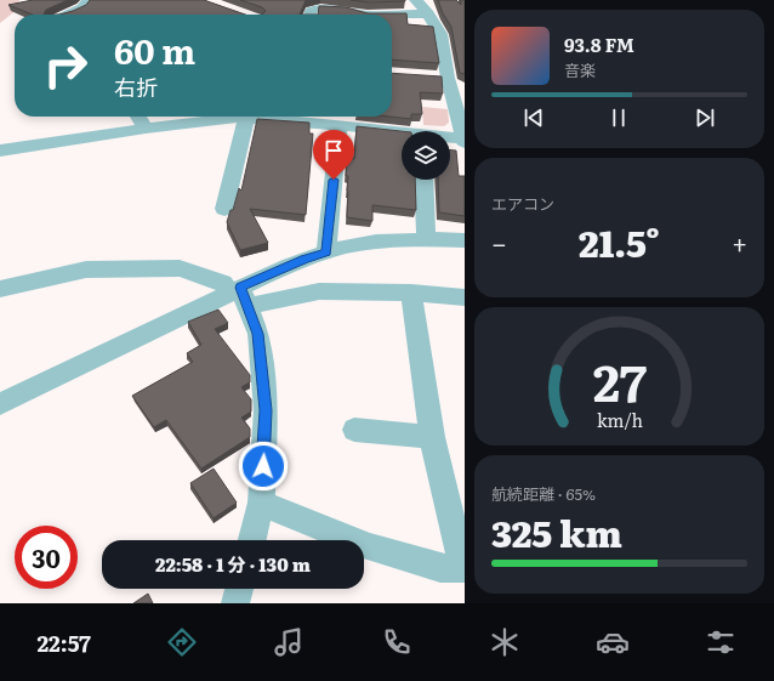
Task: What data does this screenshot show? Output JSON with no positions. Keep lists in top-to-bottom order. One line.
{"page":{"turn":["60 m","右折"],"song":["93.8 FM","音楽"],"tile":["エアコン",["航続距離 · 65%","325 km"]],"heat":["−","21.5°","+"],"limit":"30","trip":"22:58 · 1 分 · 130 m","tabs":"22:57","gauge":["27","km/h"]}}
